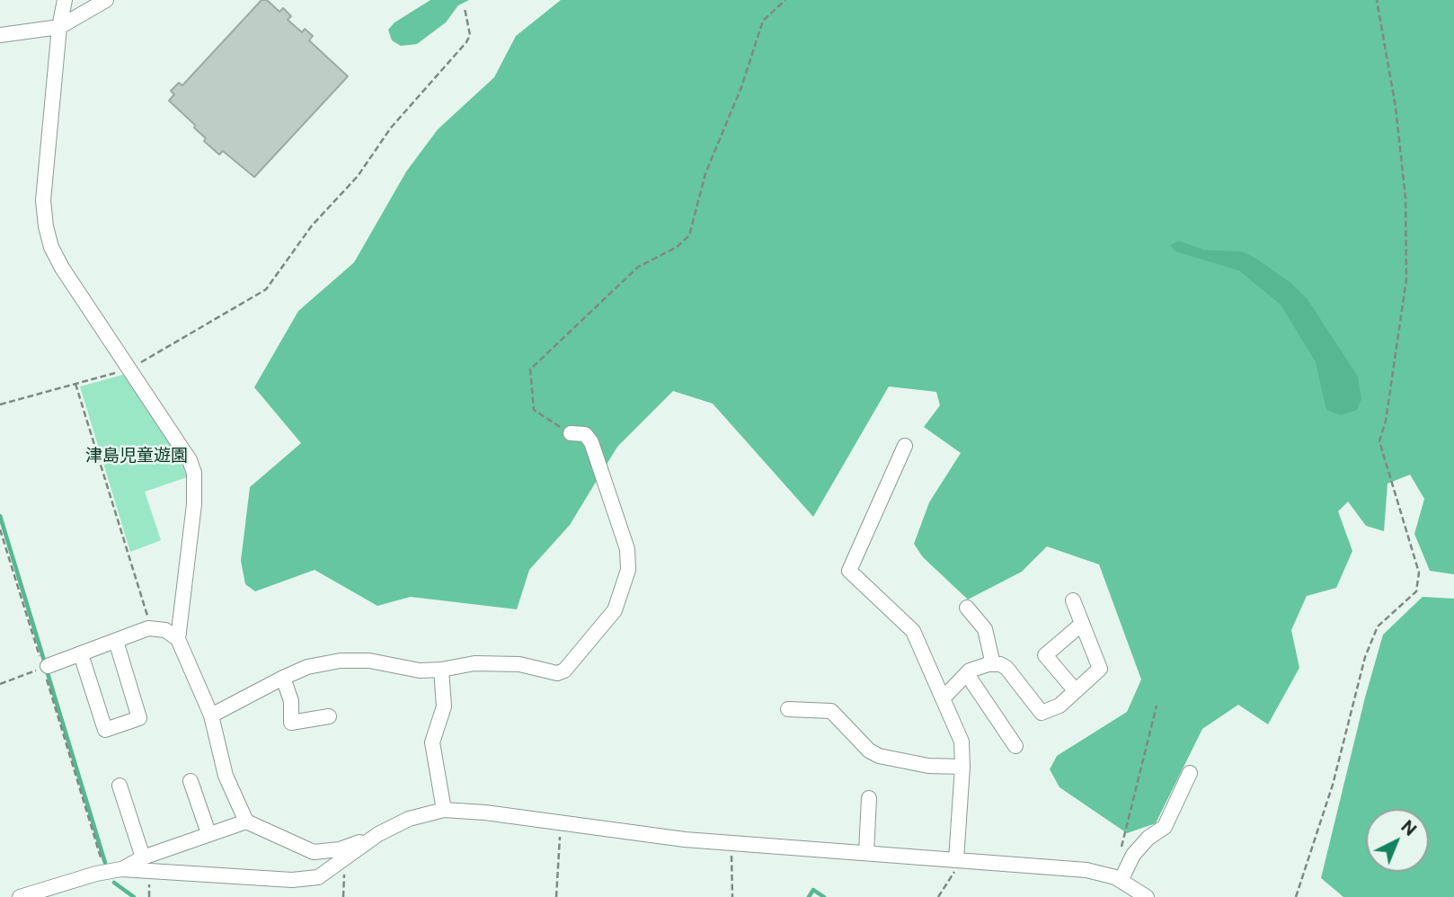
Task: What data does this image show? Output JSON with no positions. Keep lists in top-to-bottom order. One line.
{"parks":["津島児童遊園"],"north":"top right"}
